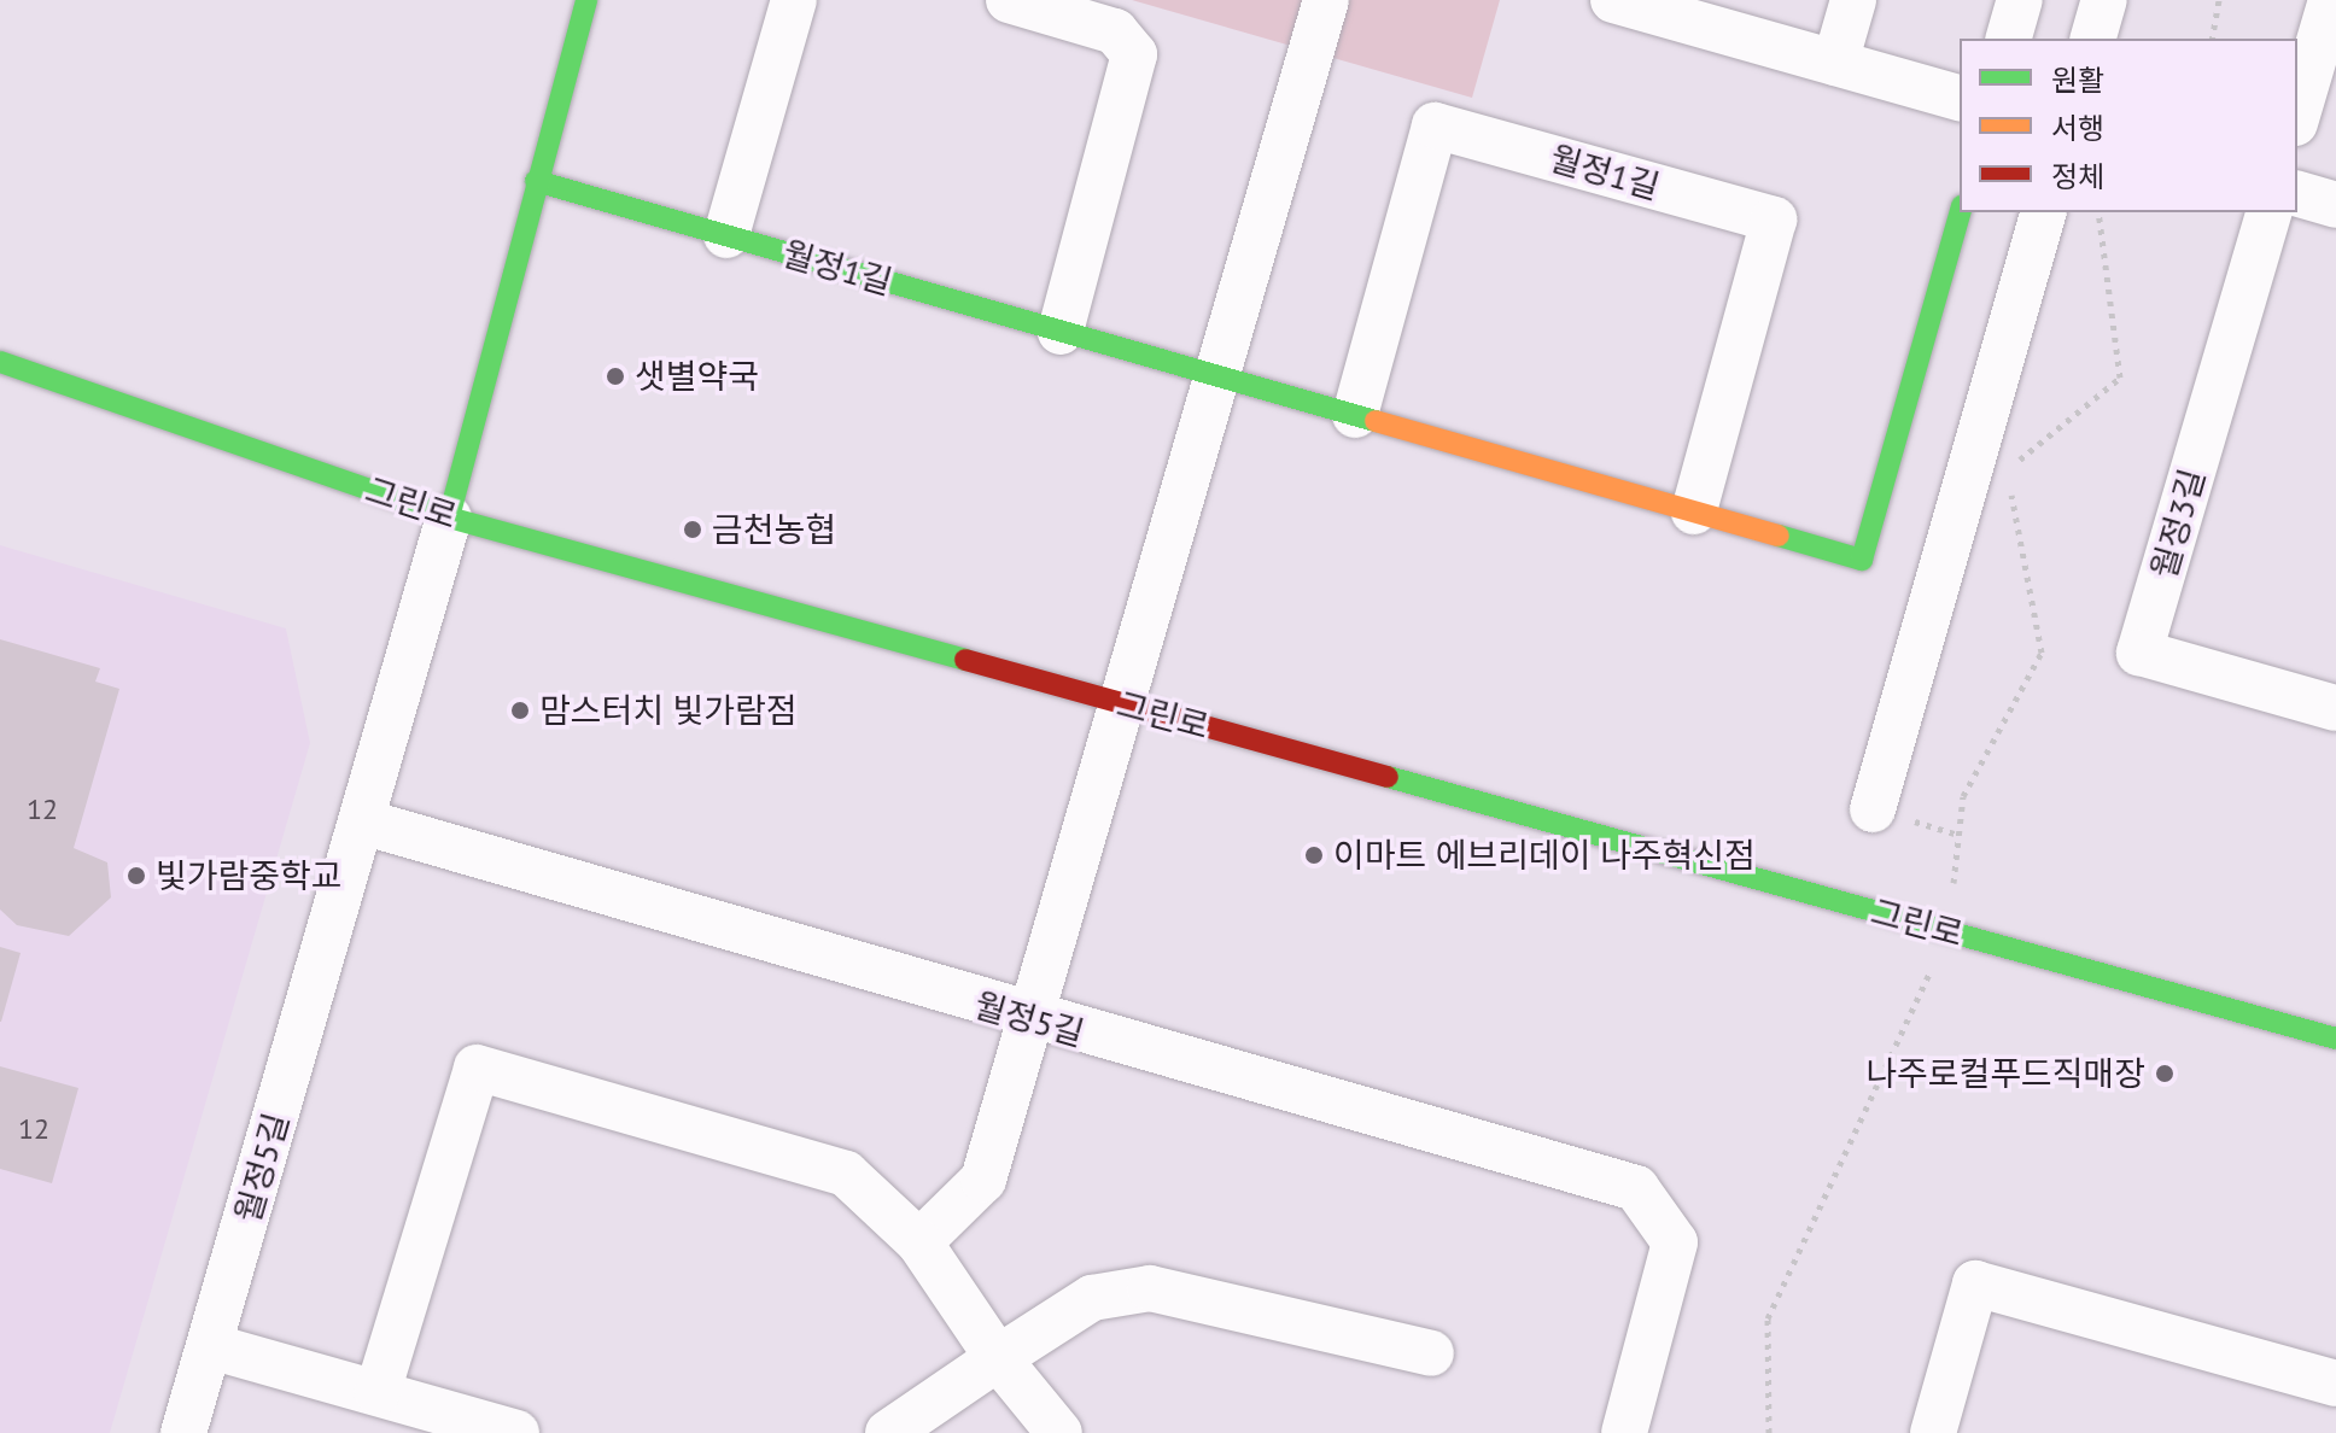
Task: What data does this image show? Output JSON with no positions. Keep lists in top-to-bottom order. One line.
{"streets":{"street":["월정1길","그린로","월정3길","월정5길"]},"crossings":[["그린로","월정5길"]],"places":["샛별약국","금천농협","맘스터치 빛가람점","이마트 에브리데이 나주혁신점","빛가람중학교","나주로컬푸드직매장"],"house_numbers":["12","12"],"legend":["원활","서행","정체"]}
